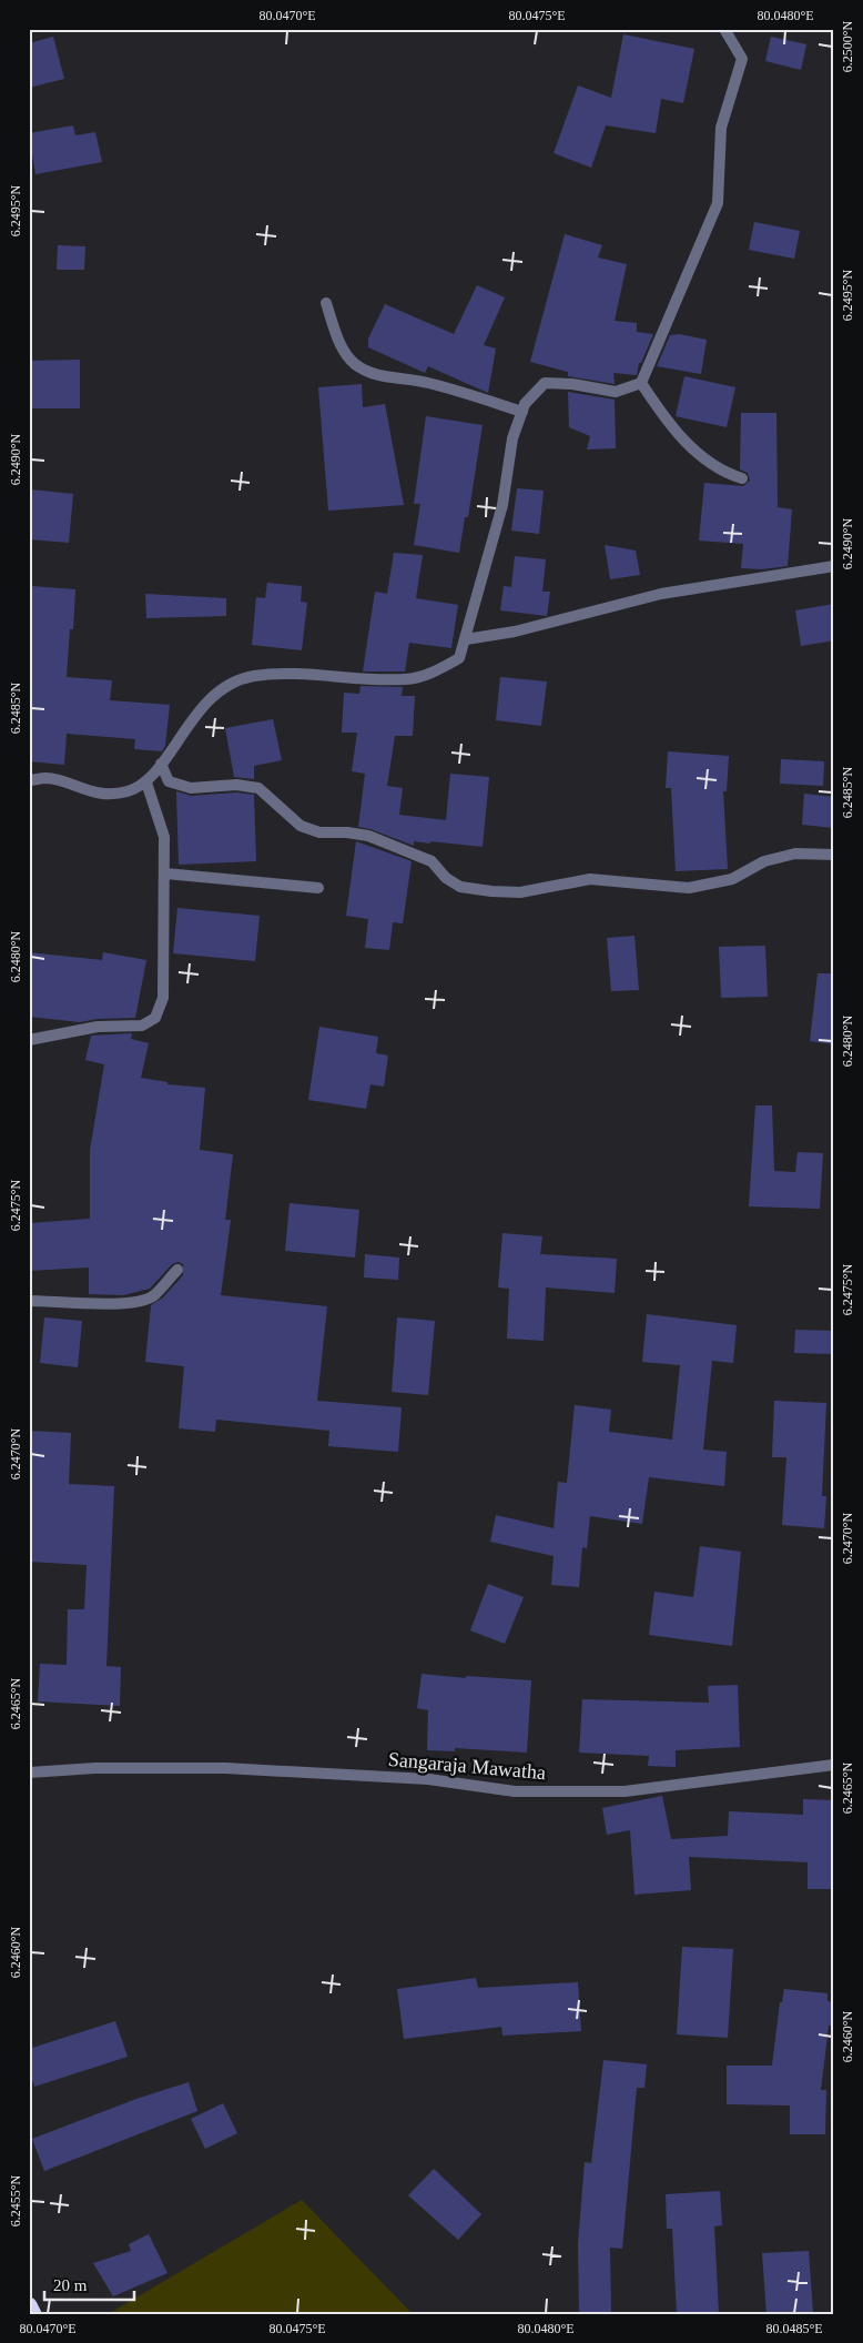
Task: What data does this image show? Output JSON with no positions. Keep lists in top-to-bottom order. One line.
{"streets":{"street":["Sangaraja Mawatha"]},"scale_bar":"20 m","coordinates":["80.0470°E","80.0475°E","80.0480°E","6.2500°N","6.2495°N","6.2490°N","6.2485°N","6.2480°N","6.2475°N","6.2470°N","6.2465°N","6.2460°N","6.2455°N","80.0485°E"]}
